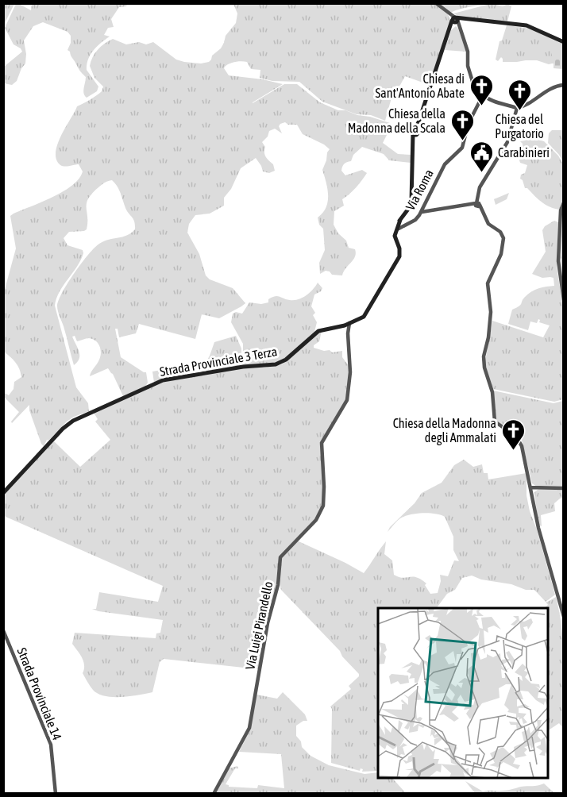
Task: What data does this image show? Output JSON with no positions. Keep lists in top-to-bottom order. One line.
{"streets":{"main road":["Strada Provinciale 3 Terza"],"street":["Via Roma","Via Luigi Pirandello","Strada Provinciale 14"]},"crossings":[["Strada Provinciale 3 Terza","Via Luigi Pirandello"]],"places":{"church":["Chiesa di Sant'Antonio Abate","Chiesa del Purgatorio","Chiesa della Madonna della Scala","Chiesa della Madonna degli Ammalati"],"public building":["Carabinieri"]}}
